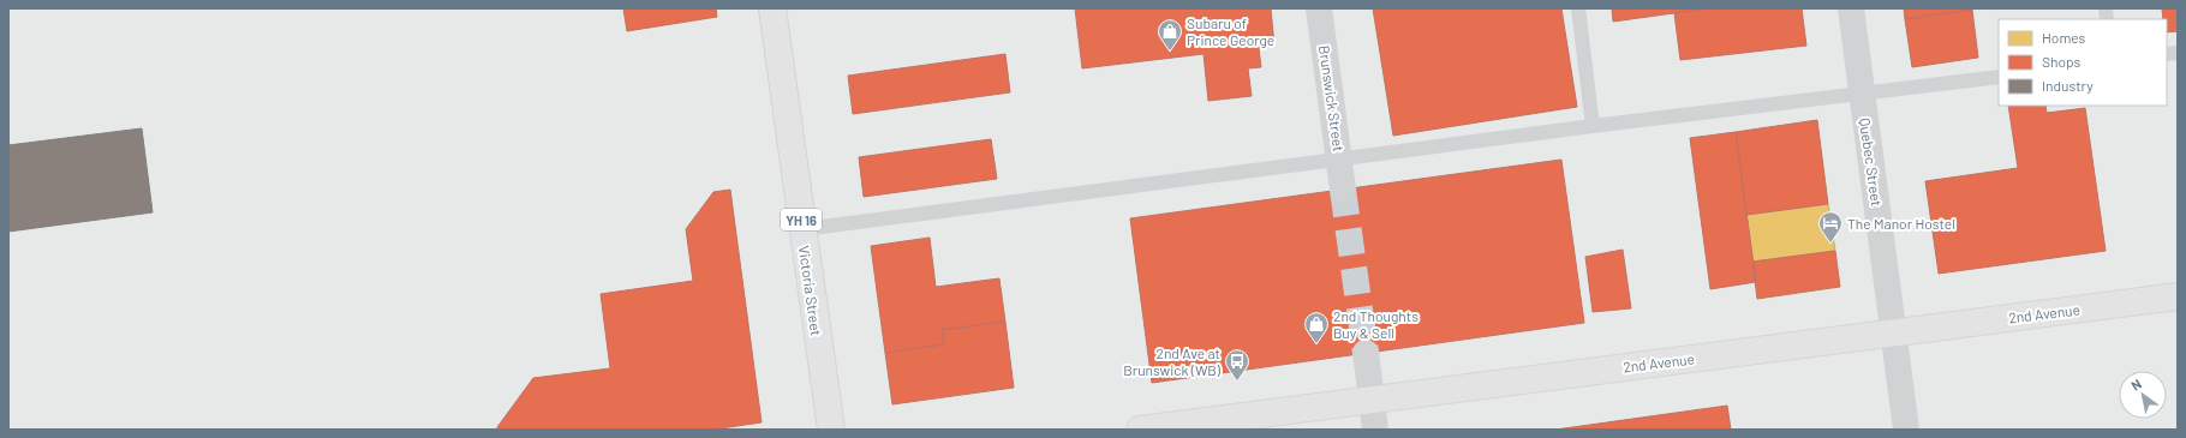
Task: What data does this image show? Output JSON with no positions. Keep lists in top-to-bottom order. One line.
{"streets":{"main road":["YH 16","Victoria Street","2nd Avenue"],"street":["Brunswick Street","Quebec Street"]},"crossings":[["Quebec Street","2nd Avenue"]],"places":{"shop":["Subaru of Prince George","2nd Thoughts Buy & Sell"],"hotel":["The Manor Hostel"],"bus stop":["2nd Ave at Brunswick (WB)"]},"legend":["Homes","Shops","Industry"],"north":"top left"}
